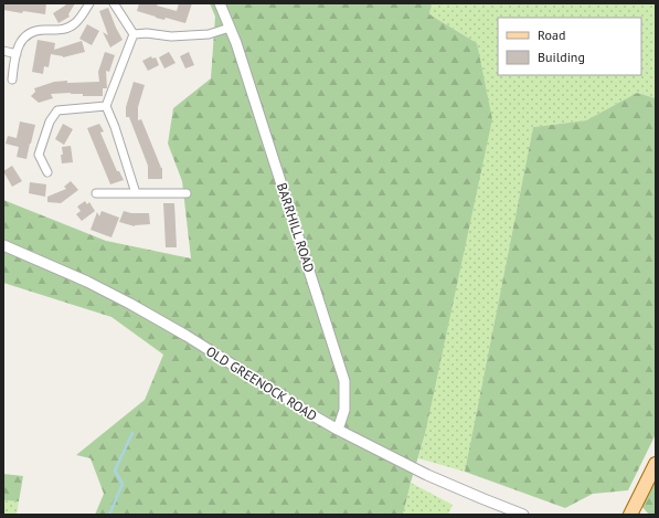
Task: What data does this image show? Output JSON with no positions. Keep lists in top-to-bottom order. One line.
{"streets":{"street":["BARRHILL ROAD","OLD GREENOCK ROAD"]},"crossings":[["BARRHILL ROAD","OLD GREENOCK ROAD"]],"legend":["Road","Building"]}
